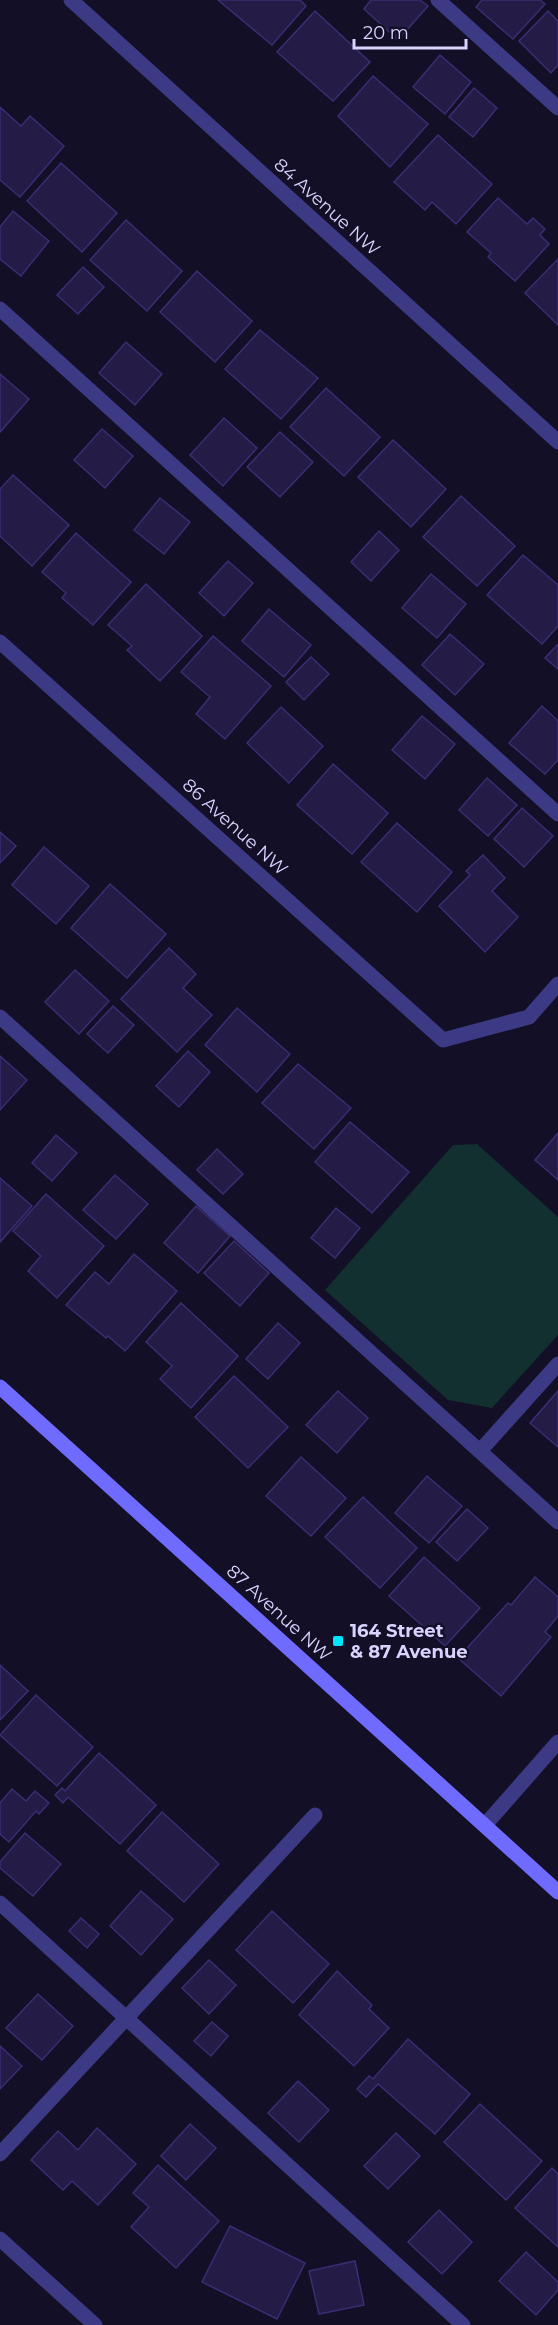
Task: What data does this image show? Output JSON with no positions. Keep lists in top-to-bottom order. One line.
{"streets":{"main road":["87 Avenue NW"],"street":["84 Avenue NW","86 Avenue NW"]},"places":{"transit":["164 Street & 87 Avenue"]},"scale_bar":"20 m"}
